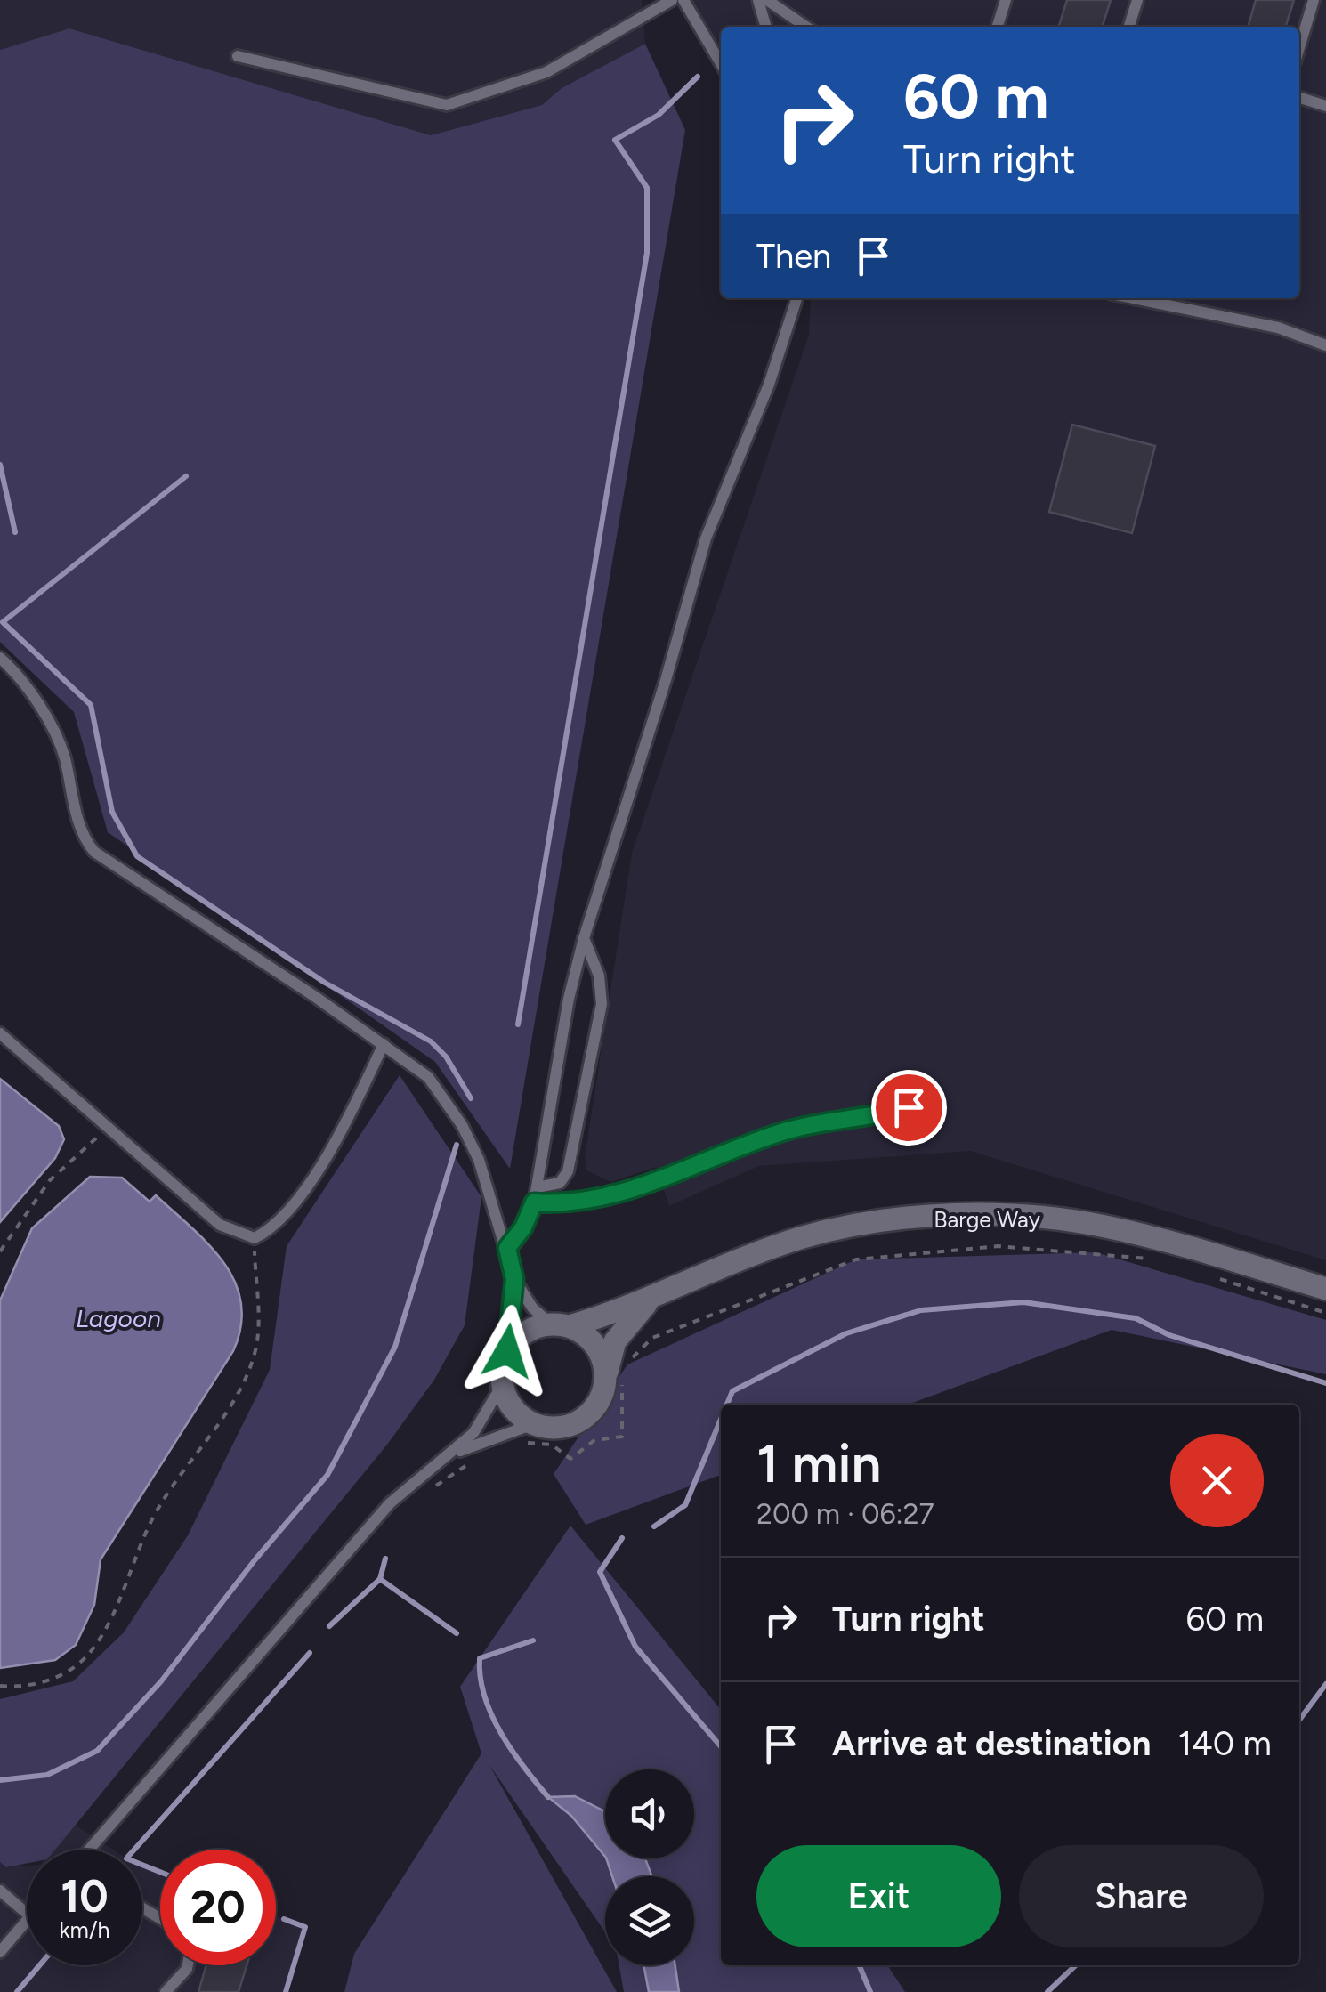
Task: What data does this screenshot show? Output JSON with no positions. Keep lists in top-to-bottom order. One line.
{"streets":{"street":["Barge Way"]},"water":["Lagoon"],"page":{"turn":["60 m","Turn right"],"then":"Then","heading":["1 min","200 m · 06:27"],"list":[{"name":"Turn right","value":"60 m"},{"name":"Arrive at destination","value":"140 m"}],"buttons":["Exit","Share"],"speed":"10 km/h","limit":"20"}}
